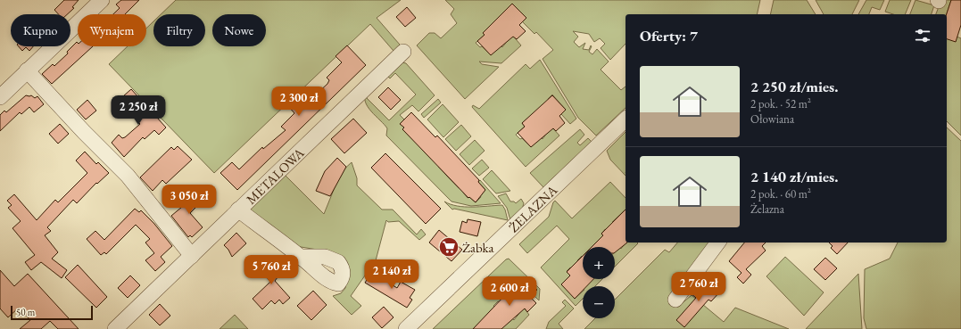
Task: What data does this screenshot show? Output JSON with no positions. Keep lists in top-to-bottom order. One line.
{"streets":{"street":["METALOWA","ŻELAZNA"]},"places":{"supermarket":["Żabka"]},"scale_bar":"50 m","page":{"chip":["Kupno","Wynajem","Filtry","Nowe"],"heading":"Oferty: 7","list":[{"name":"2 250 zł/mies.","note":"2 pok. · 52 m² · Ołowiana"},{"name":"2 140 zł/mies.","note":"2 pok. · 60 m² · Żelazna"}],"price":["2 300 zł","2 250 zł","3 050 zł","5 760 zł","2 140 zł","2 760 zł","2 600 zł"],"map_buttons":["+","−"],"scale":"50 m"}}
